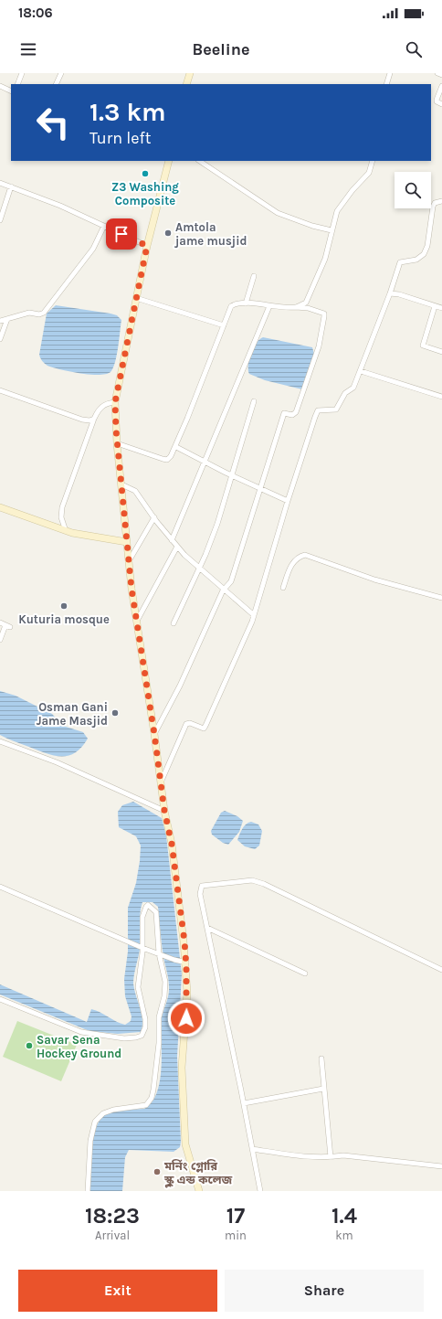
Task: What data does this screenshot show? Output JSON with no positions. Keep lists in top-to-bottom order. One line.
{"places":["Z3 Washing Composite","Amtola jame musjid","Kuturia mosque","Osman Gani Jame Masjid","Savar Sena Hockey Ground","মর্নিং গ্লোরি স্কুল এন্ড কলেজ"],"page":{"status":"18:06","header":"Beeline","turn":["1.3 km","Turn left"],"eta":["18:23","Arrival","17","min","1.4","km"],"buttons":["Exit","Share"]}}
